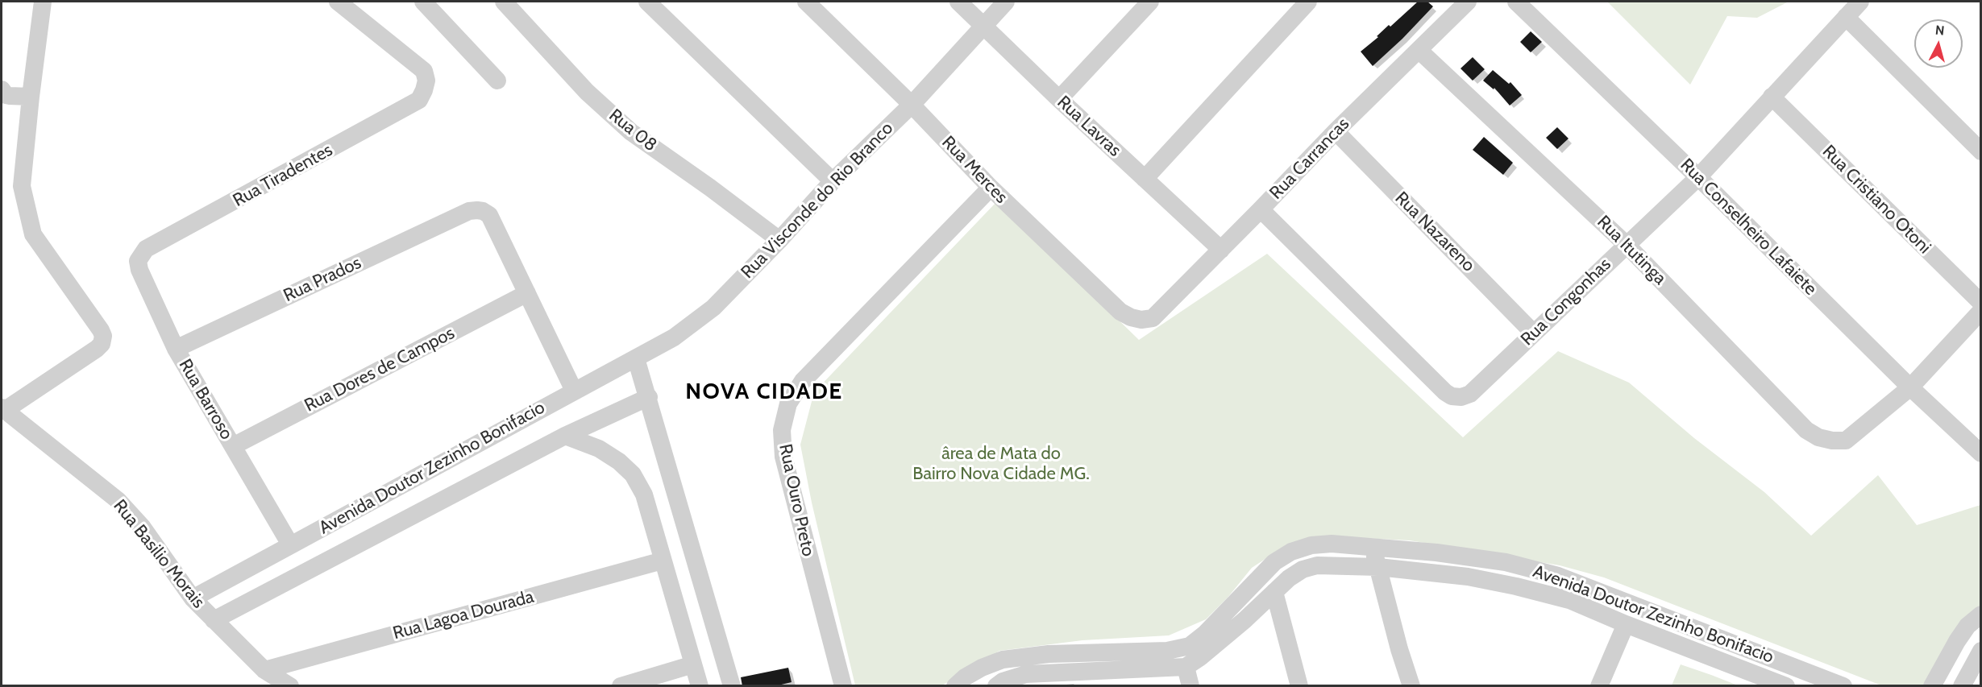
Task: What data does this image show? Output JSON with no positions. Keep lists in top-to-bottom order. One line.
{"streets":{"street":["Rua Lavras","Rua 08","Rua Carrancas","Rua Merces","Rua Tiradentes","Rua Cristiano Otoni","Rua Visconde do Rio Branco","Rua Conselheiro Lafaiete","Rua Nazareno","Rua Itutinga","Rua Prados","Rua Congonhas","Rua Dores de Campos","Rua Barroso","Avenida Doutor Zezinho Bonifacio","Rua Ouro Preto","Rua Basilio Morais","Rua Lagoa Dourada"]},"crossings":[["Rua Lavras","Rua Carrancas"],["Rua Lavras","Rua Visconde do Rio Branco"],["Rua 08","Rua Visconde do Rio Branco"],["Rua Carrancas","Rua Merces"],["Rua Carrancas","Rua Nazareno"],["Rua Carrancas","Rua Itutinga"],["Rua Carrancas","Rua Congonhas"],["Rua Merces","Rua Visconde do Rio Branco"],["Rua Merces","Rua Ouro Preto"],["Rua Tiradentes","Rua Barroso"],["Rua Cristiano Otoni","Rua Congonhas"],["Rua Visconde do Rio Branco","Avenida Doutor Zezinho Bonifacio"],["Rua Conselheiro Lafaiete","Rua Itutinga"],["Rua Conselheiro Lafaiete","Rua Congonhas"],["Rua Nazareno","Rua Congonhas"],["Rua Itutinga","Rua Congonhas"],["Rua Prados","Rua Dores de Campos"],["Rua Prados","Rua Barroso"],["Rua Dores de Campos","Rua Barroso"],["Rua Barroso","Avenida Doutor Zezinho Bonifacio"],["Avenida Doutor Zezinho Bonifacio","Rua Basilio Morais"],["Avenida Doutor Zezinho Bonifacio","Rua Lagoa Dourada"],["Rua Basilio Morais","Rua Lagoa Dourada"]],"districts":["NOVA CIDADE"],"parks":["ârea de Mata do Bairro Nova Cidade MG."],"north":"top"}
